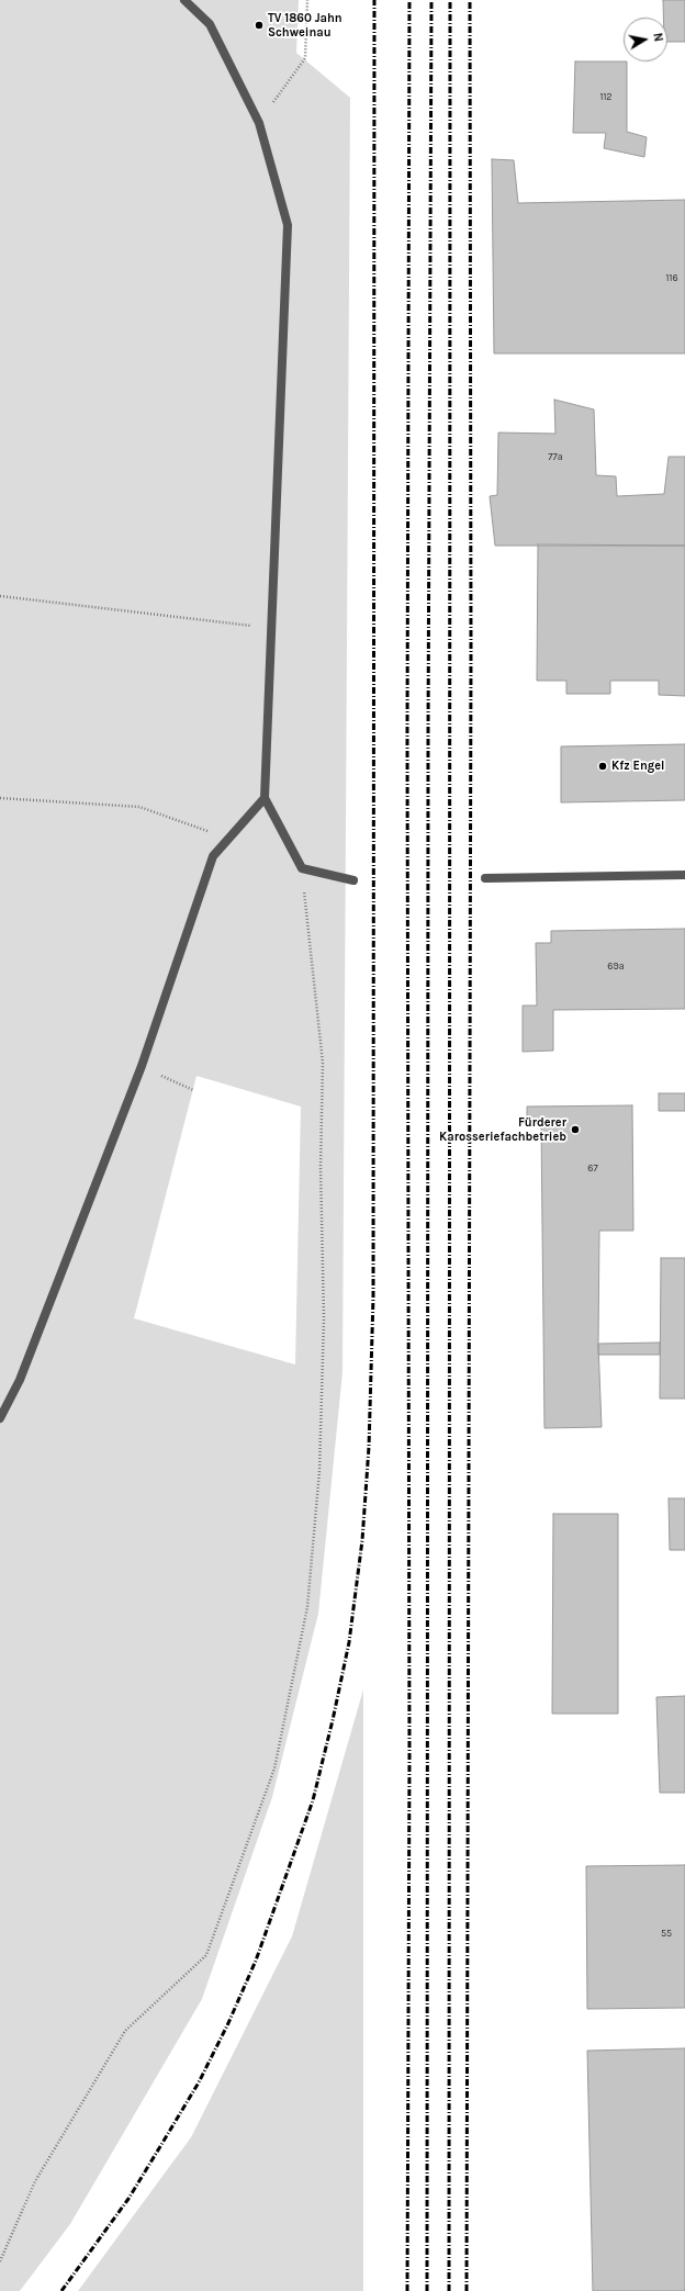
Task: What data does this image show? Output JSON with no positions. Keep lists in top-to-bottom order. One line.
{"places":["TV 1860 Jahn Schweinau","Kfz Engel","Fürderer Karosseriefachbetrieb"],"house_numbers":["112","116","77a","69a","67","55"],"north":"right"}
